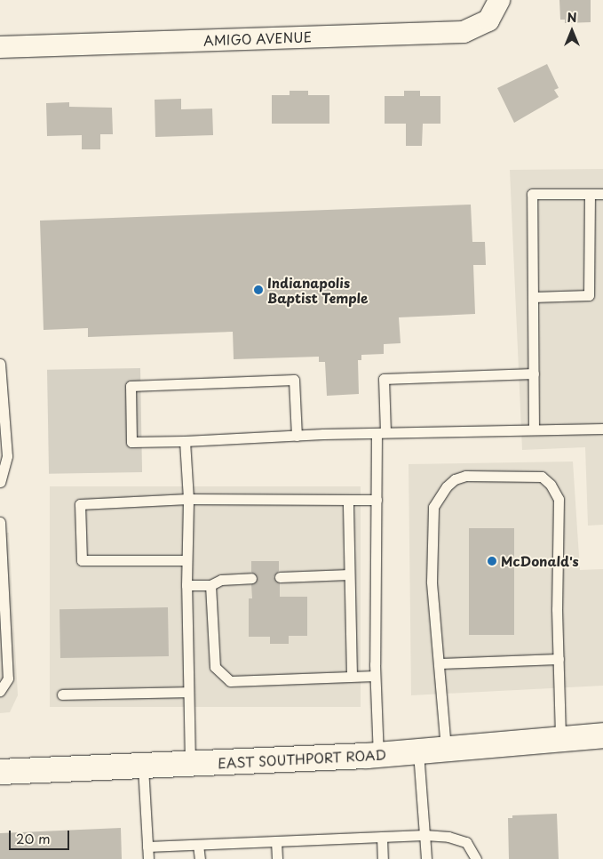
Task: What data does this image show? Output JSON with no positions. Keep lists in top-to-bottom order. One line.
{"streets":{"main road":["EAST SOUTHPORT ROAD"],"street":["AMIGO AVENUE"]},"places":["Indianapolis Baptist Temple","McDonald's"],"scale_bar":"20 m","north":"top"}
